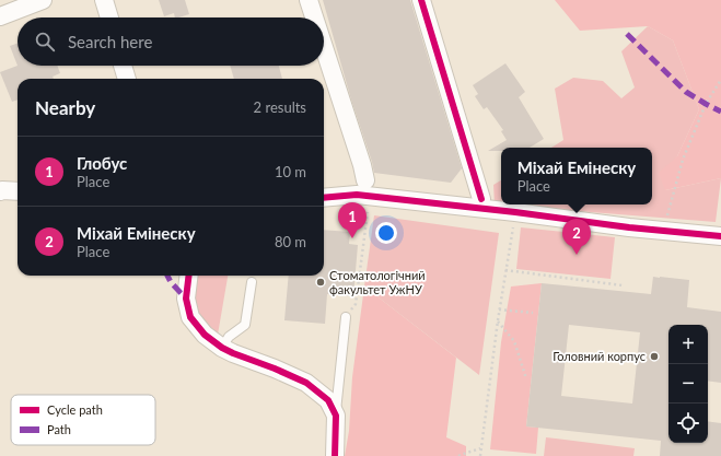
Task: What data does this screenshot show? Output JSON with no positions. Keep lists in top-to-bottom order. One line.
{"places":["Стоматологічний факультет УжНУ","Головний корпус"],"legend":["Cycle path","Path"],"page":{"search":"Search here","heading":["Nearby","2 results"],"list":[{"mark":"1","name":"Глобус","note":"Place","value":"10 m"},{"mark":"2","name":"Міхай Емінеску","note":"Place","value":"80 m"}],"popup":["Міхай Емінеску","Place"],"pins":["1","2"],"map_buttons":["+","−"]}}
